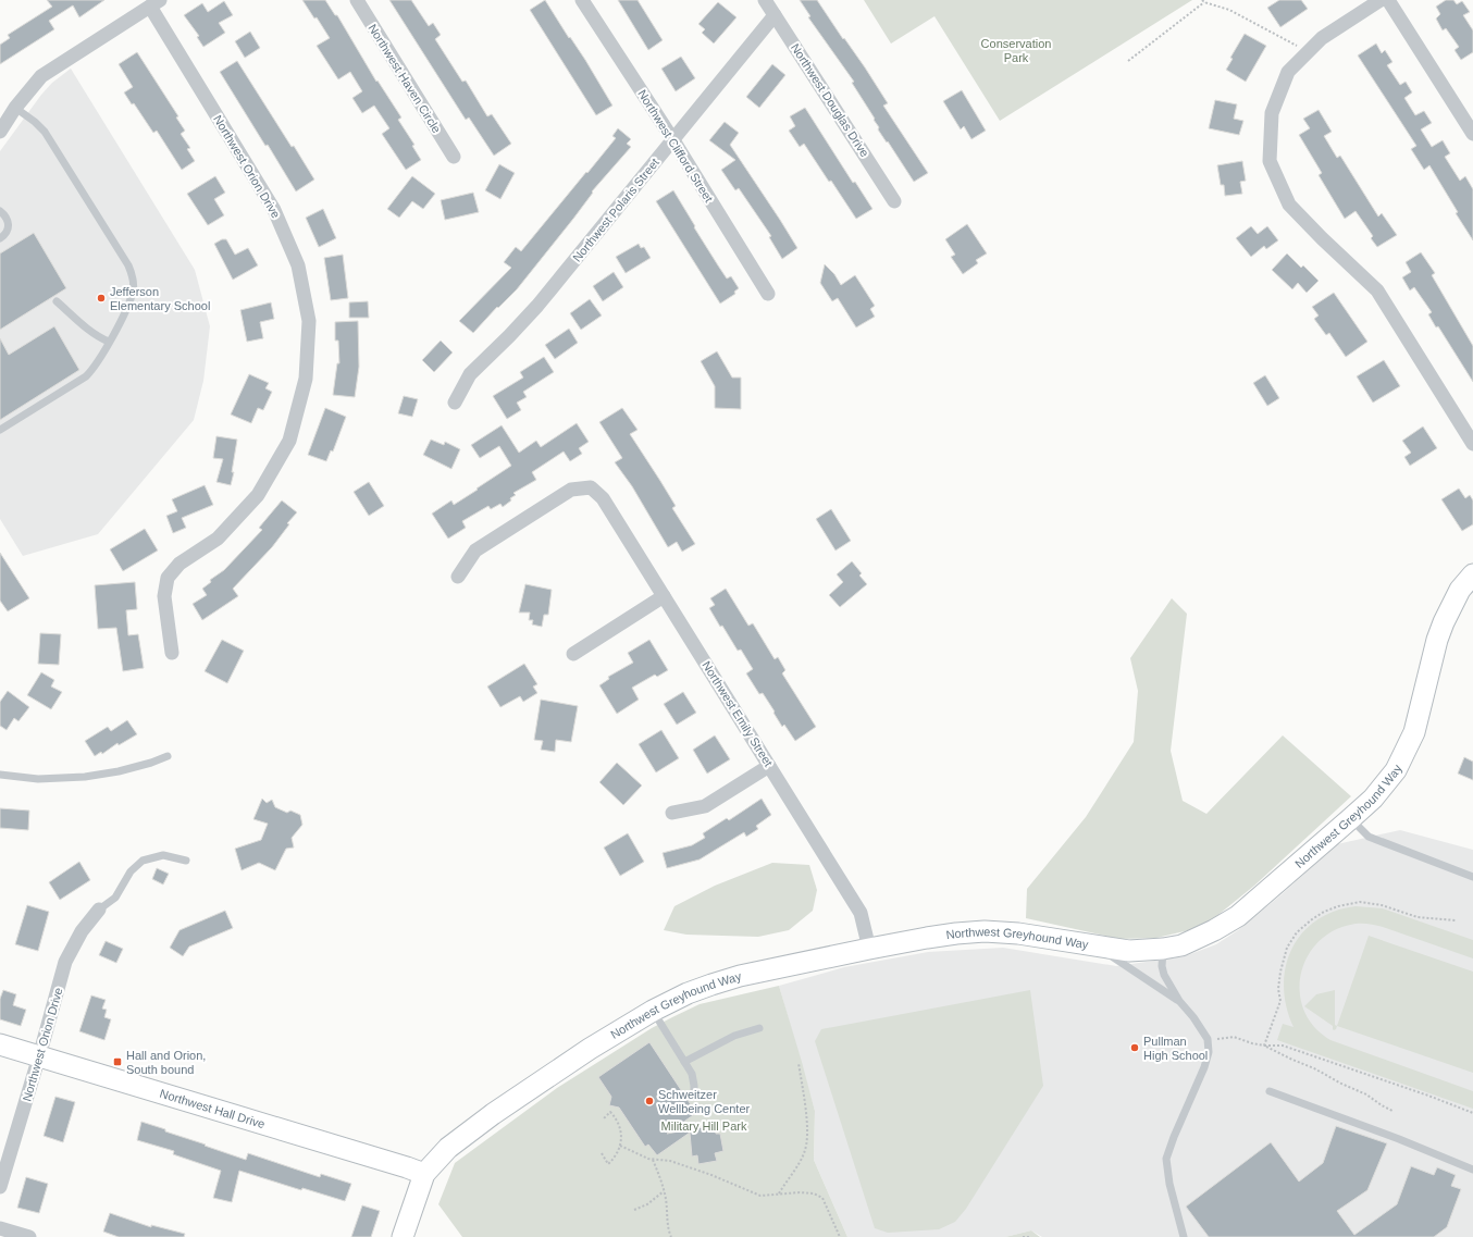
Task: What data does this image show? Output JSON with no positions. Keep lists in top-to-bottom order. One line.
{"streets":{"street":["Northwest Haven Circle","Northwest Douglas Drive","Northwest Clifford Street","Northwest Orion Drive","Northwest Polaris Street","Northwest Emily Street","Northwest Greyhound Way","Northwest Hall Drive"]},"crossings":[["Northwest Douglas Drive","Northwest Polaris Street"],["Northwest Clifford Street","Northwest Polaris Street"],["Northwest Orion Drive","Northwest Hall Drive"],["Northwest Emily Street","Northwest Greyhound Way"],["Northwest Greyhound Way","Northwest Hall Drive"]],"parks":["Conservation Park","Military Hill Park"],"places":{"other":["Jefferson Elementary School","Pullman High School","Schweitzer Wellbeing Center"],"transit":["Hall and Orion, South bound"]}}
